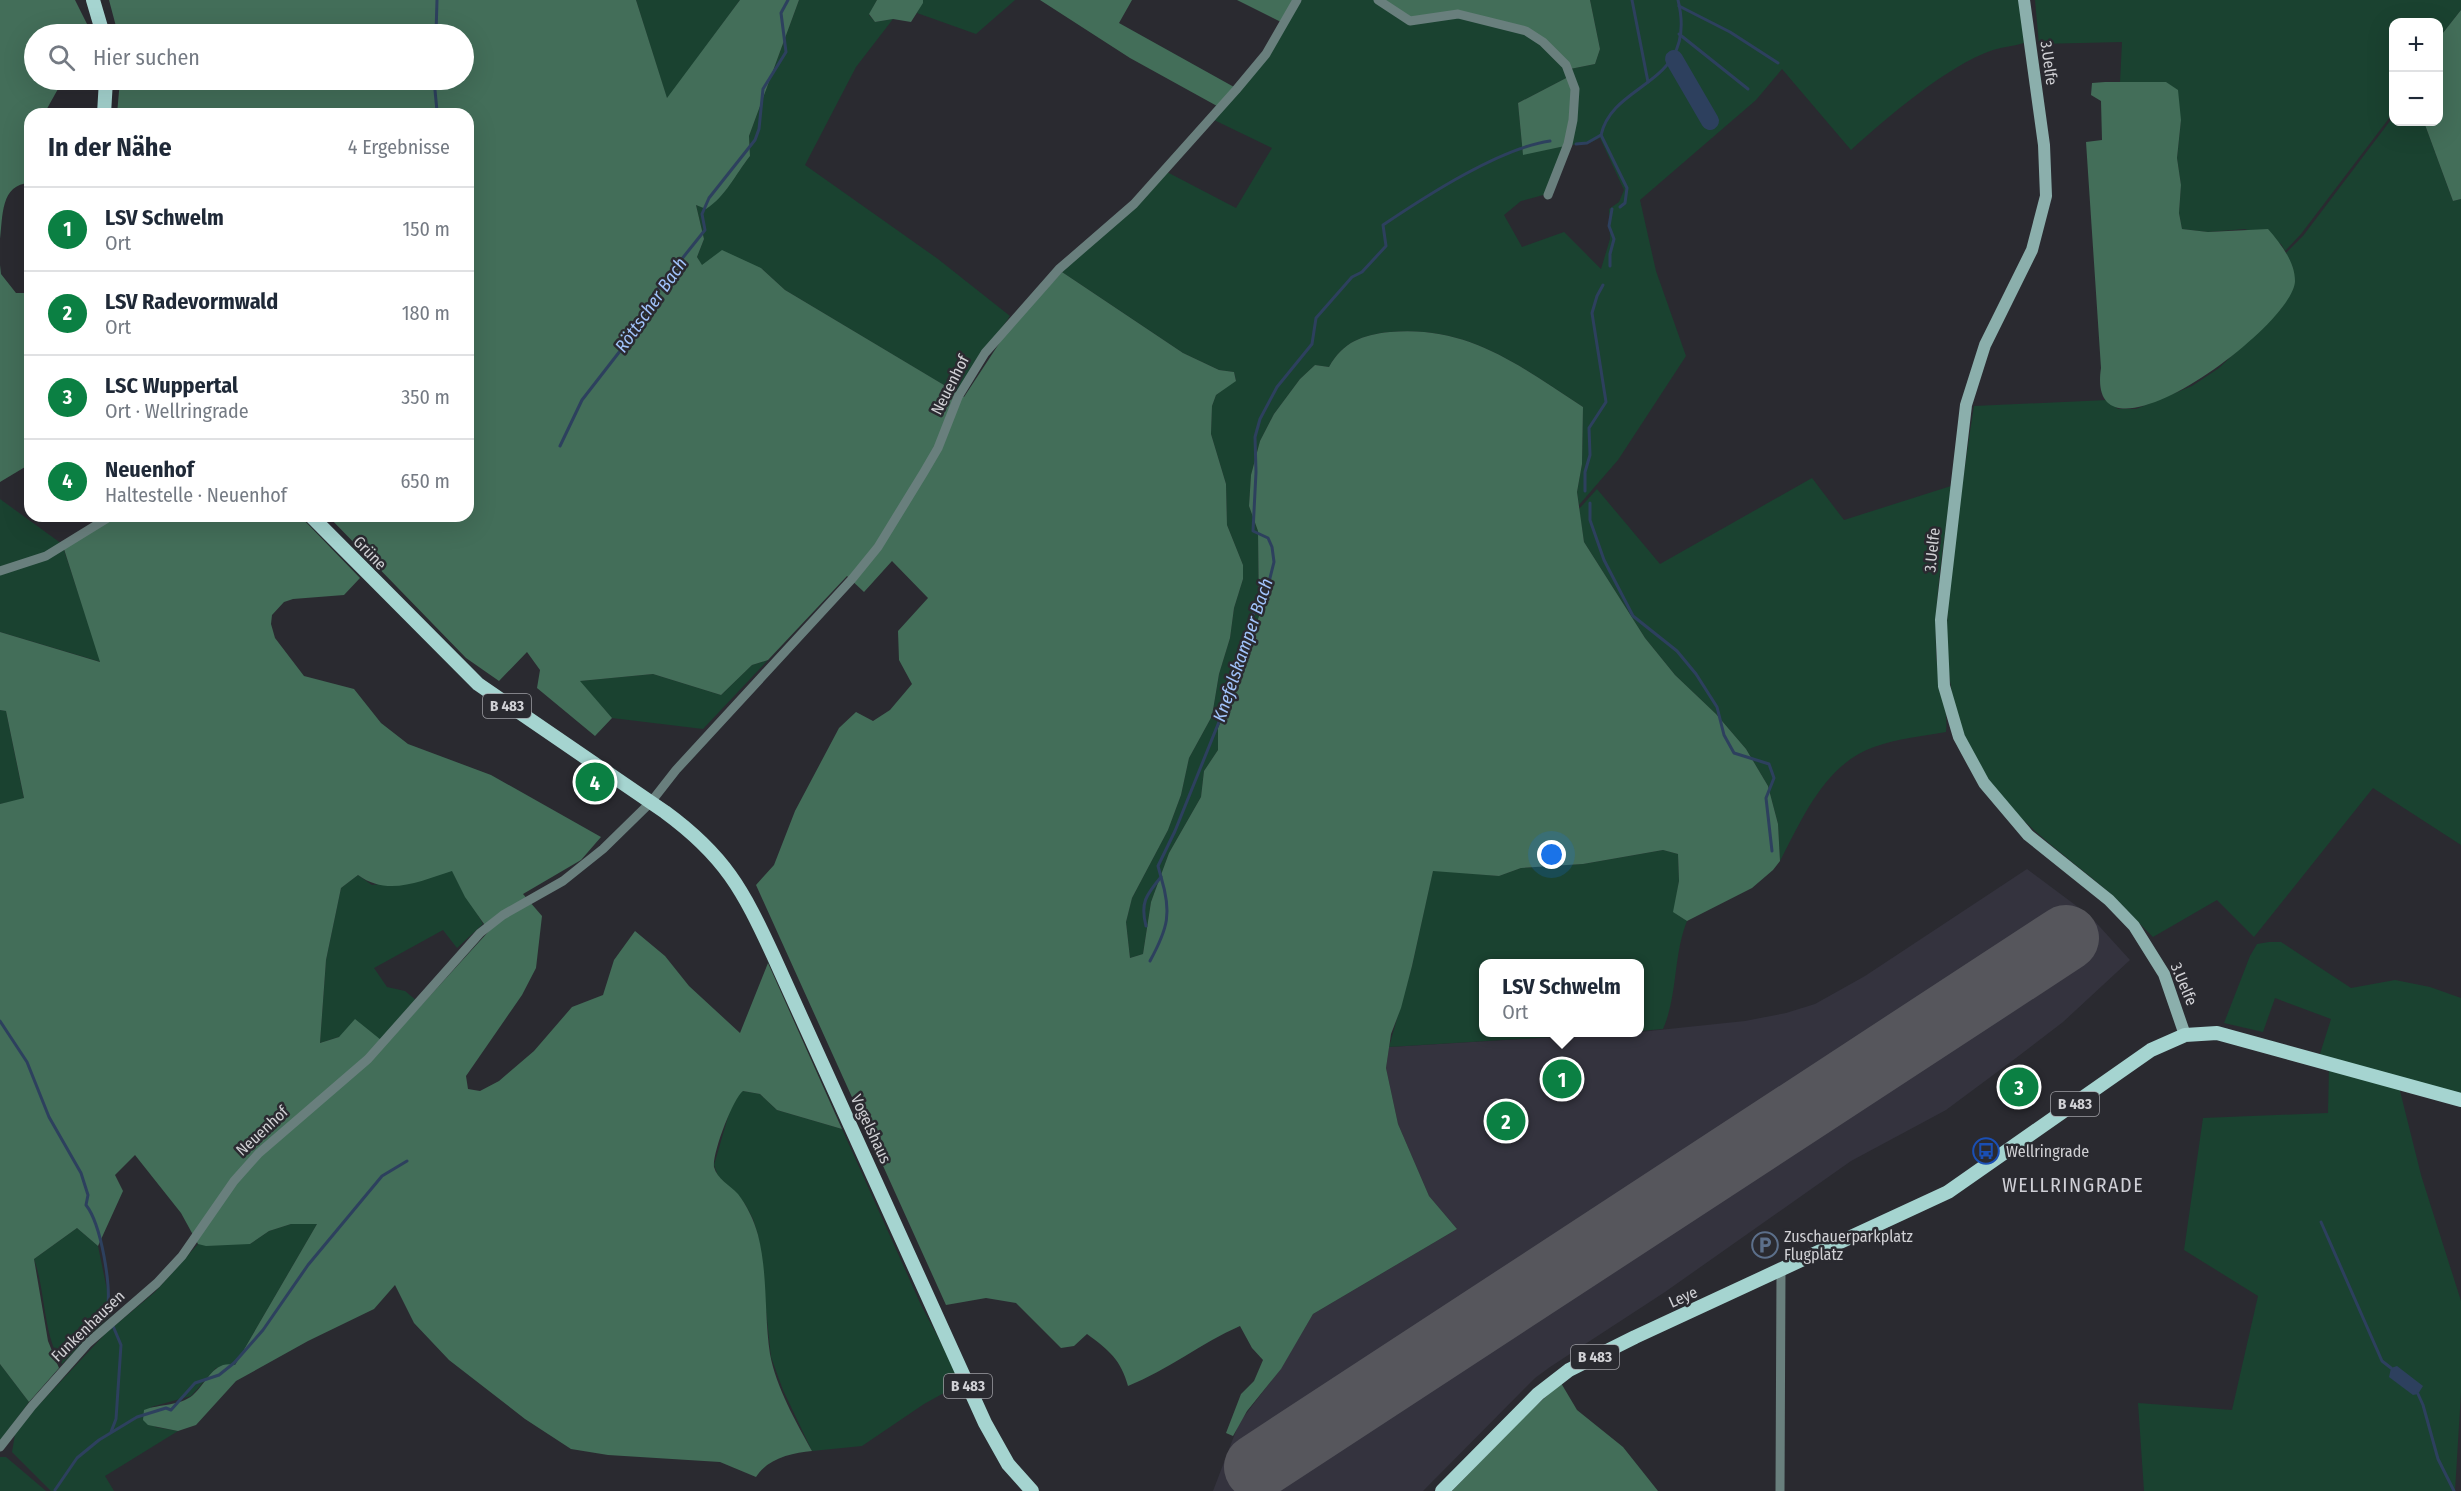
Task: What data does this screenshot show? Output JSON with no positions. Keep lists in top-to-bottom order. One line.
{"streets":{"main road":["Grüne","B 483","Vogelshaus","Leye"],"street":["3.Uelfe","Neuenhof","Funkenhausen"]},"crossings":[["3.Uelfe","B 483"],["3.Uelfe","Leye"],["Neuenhof","Grüne"],["Neuenhof","Vogelshaus"],["Neuenhof","Funkenhausen"],["Grüne","Vogelshaus"],["B 483","Leye"]],"districts":["WELLRINGRADE"],"water":["Röttscher Bach","Knefelskamper Bach"],"places":{"bus stop":["Wellringrade"],"parking":["Zuschauerparkplatz Flugplatz"]},"page":{"map_buttons":["+","−"],"search":"Hier suchen","heading":["In der Nähe","4 Ergebnisse"],"list":[{"mark":"1","name":"LSV Schwelm","note":"Ort","value":"150 m"},{"mark":"2","name":"LSV Radevormwald","note":"Ort","value":"180 m"},{"mark":"3","name":"LSC Wuppertal","note":"Ort · Wellringrade","value":"350 m"},{"mark":"4","name":"Neuenhof","note":"Haltestelle · Neuenhof","value":"650 m"}],"pins":["4","1","3","2"],"popup":["LSV Schwelm","Ort"]}}
